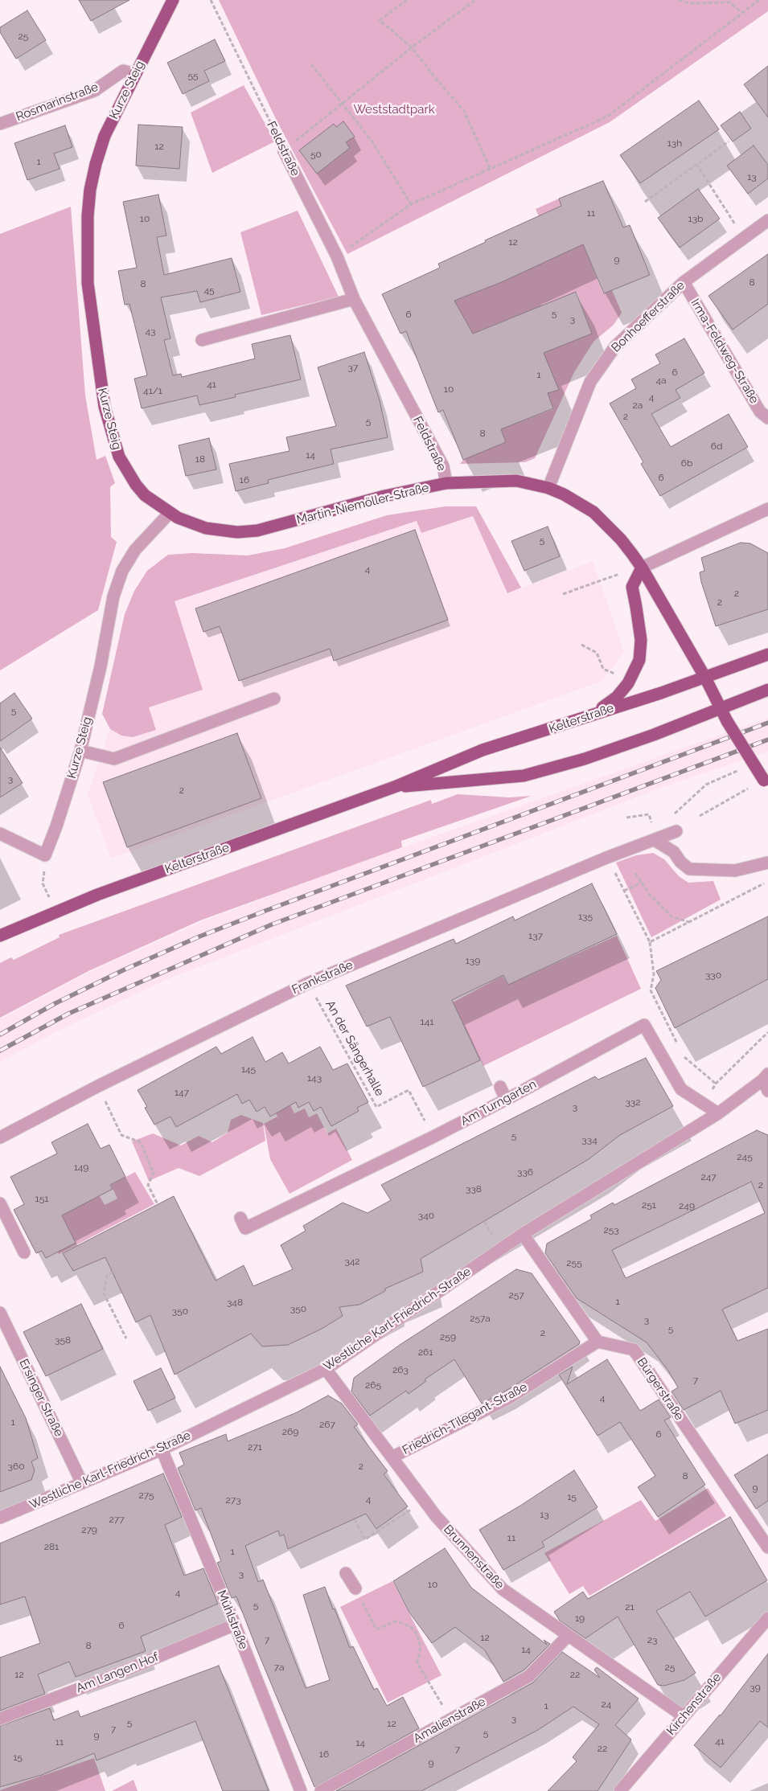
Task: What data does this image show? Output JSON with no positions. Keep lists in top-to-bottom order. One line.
{"streets":{"main road":["Kurze Steig","Martin-Niemöller-Straße","Kelterstraße"],"street":["Rosmarinstraße","Feldstraße","Bonhoefferstraße","Irma-Feldweg-Straße","Frankstraße","Am Turngarten","Westliche Karl-Friedrich-Straße","Bürgerstraße","Ersinger Straße","Friedrich-Tilegant-Straße","Brunnenstraße","Mühlstraße","Am Langen Hof","Kirchenstraße","Amalienstraße"],"path":["An der Sängerhalle"]},"crossings":[["Kurze Steig","Rosmarinstraße"],["Kurze Steig","Martin-Niemöller-Straße"],["Feldstraße","Martin-Niemöller-Straße"],["Bonhoefferstraße","Irma-Feldweg-Straße"],["Bonhoefferstraße","Martin-Niemöller-Straße"],["Martin-Niemöller-Straße","Kelterstraße"],["Frankstraße","An der Sängerhalle"],["An der Sängerhalle","Am Turngarten"],["Am Turngarten","Westliche Karl-Friedrich-Straße"],["Westliche Karl-Friedrich-Straße","Ersinger Straße"],["Westliche Karl-Friedrich-Straße","Brunnenstraße"],["Westliche Karl-Friedrich-Straße","Mühlstraße"],["Bürgerstraße","Friedrich-Tilegant-Straße"],["Friedrich-Tilegant-Straße","Brunnenstraße"],["Brunnenstraße","Kirchenstraße"],["Brunnenstraße","Amalienstraße"],["Mühlstraße","Am Langen Hof"]],"parks":["Weststadtpark"],"house_numbers":["25","55","13h","12","50","1","13","11","10","13b","12","9","8","8","45","5","6","3","43","37","6","1","4a","41","10","41/1","4","2a","2","5","8","6d","14","18","6b","6","16","5","4","2","2","5","3","2","135","137","139","330","141","145","143","147","332","3","5","334","245","149","336","247","2","338","151","251","249","340","253","342","255","257","1","348","350","350","257a","3","5","2","259","358","261","263","7","265","4","1","267","269","6","271","360","2","8","9","275","15","4","273","13","277","279","11","281","1","3","10","4","5","21","19","6","12","7","23","8","14","7a","25","12","22","39","24","1","3","5","12","7","5","9","41","11","14","22","7","16","15","9"]}
